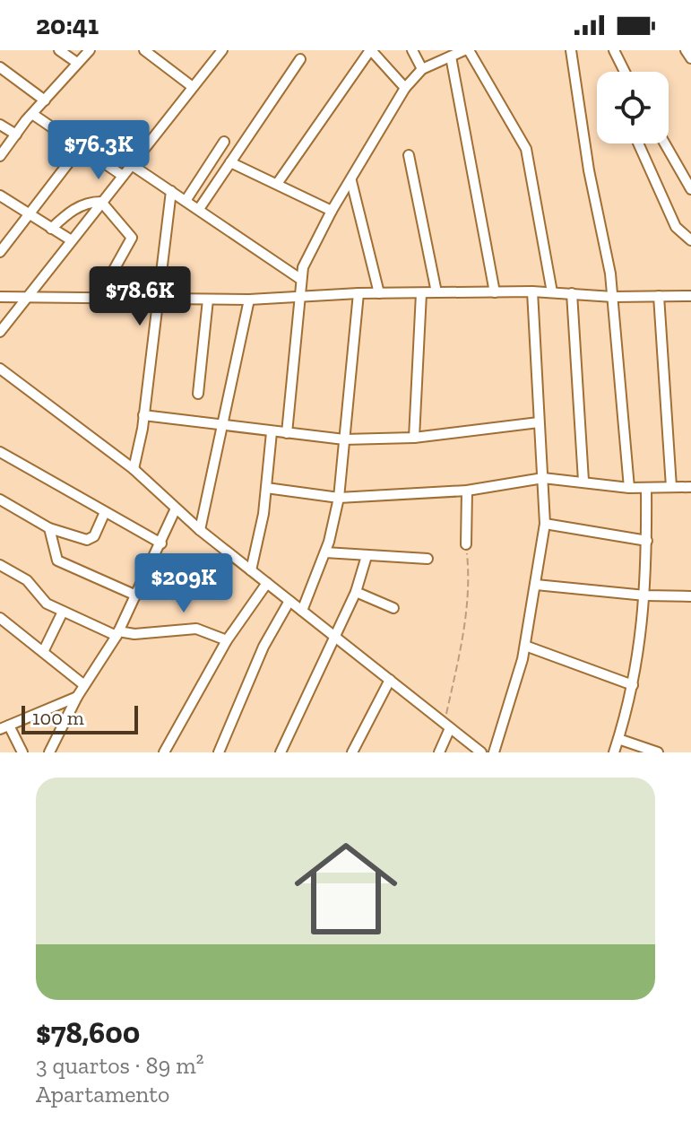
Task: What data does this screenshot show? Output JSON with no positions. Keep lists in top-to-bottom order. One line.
{"scale_bar":"100 m","page":{"status":"20:41","price":["$76.3K","$78.6K","$209K"],"scale":"100 m","list":[{"name":"$78,600","note":"3 quartos · 89 m² · Apartamento"}]}}
